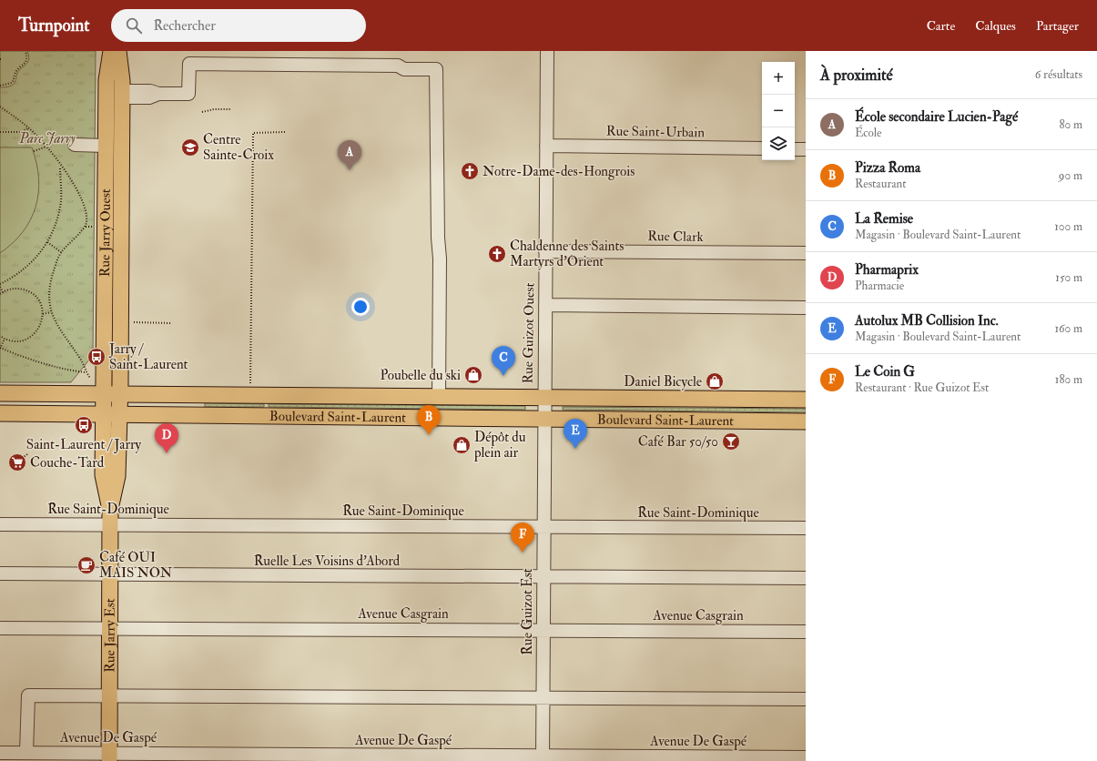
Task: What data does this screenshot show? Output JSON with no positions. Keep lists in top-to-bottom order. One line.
{"streets":{"main road":["Rue Jarry Ouest","Boulevard Saint-Laurent","Rue Jarry Est"],"street":["Rue Saint-Urbain","Rue Clark","Rue Guizot Ouest","Rue Saint-Dominique","Ruelle Les Voisins d’Abord","Rue Guizot Est","Avenue Casgrain","Avenue De Gaspé"]},"crossings":[["Rue Saint-Urbain","Rue Guizot Ouest"],["Rue Jarry Ouest","Boulevard Saint-Laurent"],["Rue Jarry Ouest","Rue Jarry Est"],["Rue Clark","Rue Guizot Ouest"],["Rue Guizot Ouest","Boulevard Saint-Laurent"],["Rue Guizot Ouest","Rue Guizot Est"],["Boulevard Saint-Laurent","Rue Guizot Est"],["Boulevard Saint-Laurent","Rue Jarry Est"],["Rue Saint-Dominique","Rue Guizot Est"],["Rue Saint-Dominique","Rue Jarry Est"],["Ruelle Les Voisins d’Abord","Rue Guizot Est"],["Ruelle Les Voisins d’Abord","Rue Jarry Est"],["Rue Guizot Est","Avenue Casgrain"],["Rue Guizot Est","Avenue De Gaspé"],["Avenue Casgrain","Rue Jarry Est"],["Rue Jarry Est","Avenue De Gaspé"]],"parks":["Parc Jarry"],"places":{"school or university":["Centre Sainte-Croix"],"church":["Notre-Dame-des-Hongrois","Chaldenne des Saints Martyrs d'Orient"],"bus stop":["Jarry / Saint-Laurent","Saint-Laurent / Jarry"],"shop":["Poubelle du ski","Daniel Bicycle","Dépôt du plein air"],"bar":["Café Bar 50/50"],"supermarket":["Couche-Tard"],"cafe":["Café OUI MAIS NON"]},"page":{"header":"Turnpoint","search":"Rechercher","nav":["Carte","Calques","Partager"],"heading":["À proximité","6 résultats"],"map_buttons":["+","−"],"list":[{"mark":"A","name":"École secondaire Lucien-Pagé","note":"École","value":"80 m"},{"mark":"B","name":"Pizza Roma","note":"Restaurant","value":"90 m"},{"mark":"C","name":"La Remise","note":"Magasin · Boulevard Saint-Laurent","value":"100 m"},{"mark":"D","name":"Pharmaprix","note":"Pharmacie","value":"150 m"},{"mark":"E","name":"Autolux MB Collision Inc.","note":"Magasin · Boulevard Saint-Laurent","value":"160 m"},{"mark":"F","name":"Le Coin G","note":"Restaurant · Rue Guizot Est","value":"180 m"}],"pins":["A","C","B","E","D","F"]}}
